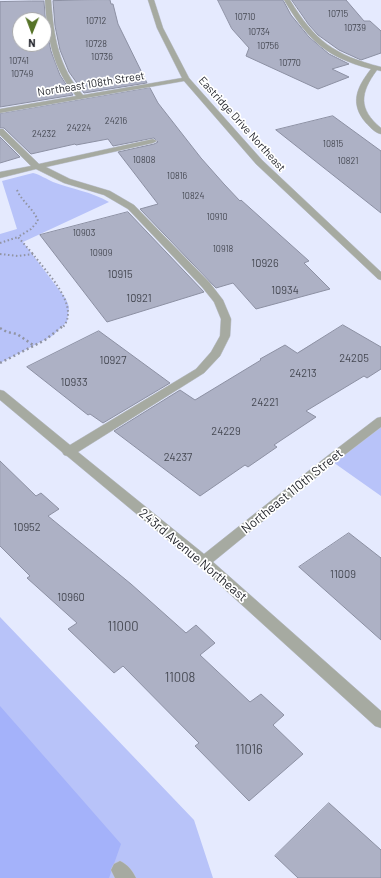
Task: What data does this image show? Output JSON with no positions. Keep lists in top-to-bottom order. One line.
{"streets":{"street":["Northeast 108th Street","Eastridge Drive Northeast","Northeast 110th Street","243rd Avenue Northeast"]},"crossings":[["Northeast 108th Street","Eastridge Drive Northeast"],["Northeast 110th Street","243rd Avenue Northeast"]],"house_numbers":["10715","10710","10712","10739","10734","10728","10756","10736","10741","10770","10749","24216","24224","24232","10815","10808","10821","10816","10824","10910","10903","10918","10909","10926","10915","10934","10921","24205","10927","24213","10933","24221","24229","24237","10952","11009","10960","11000","11008","11016"],"north":"bottom"}
